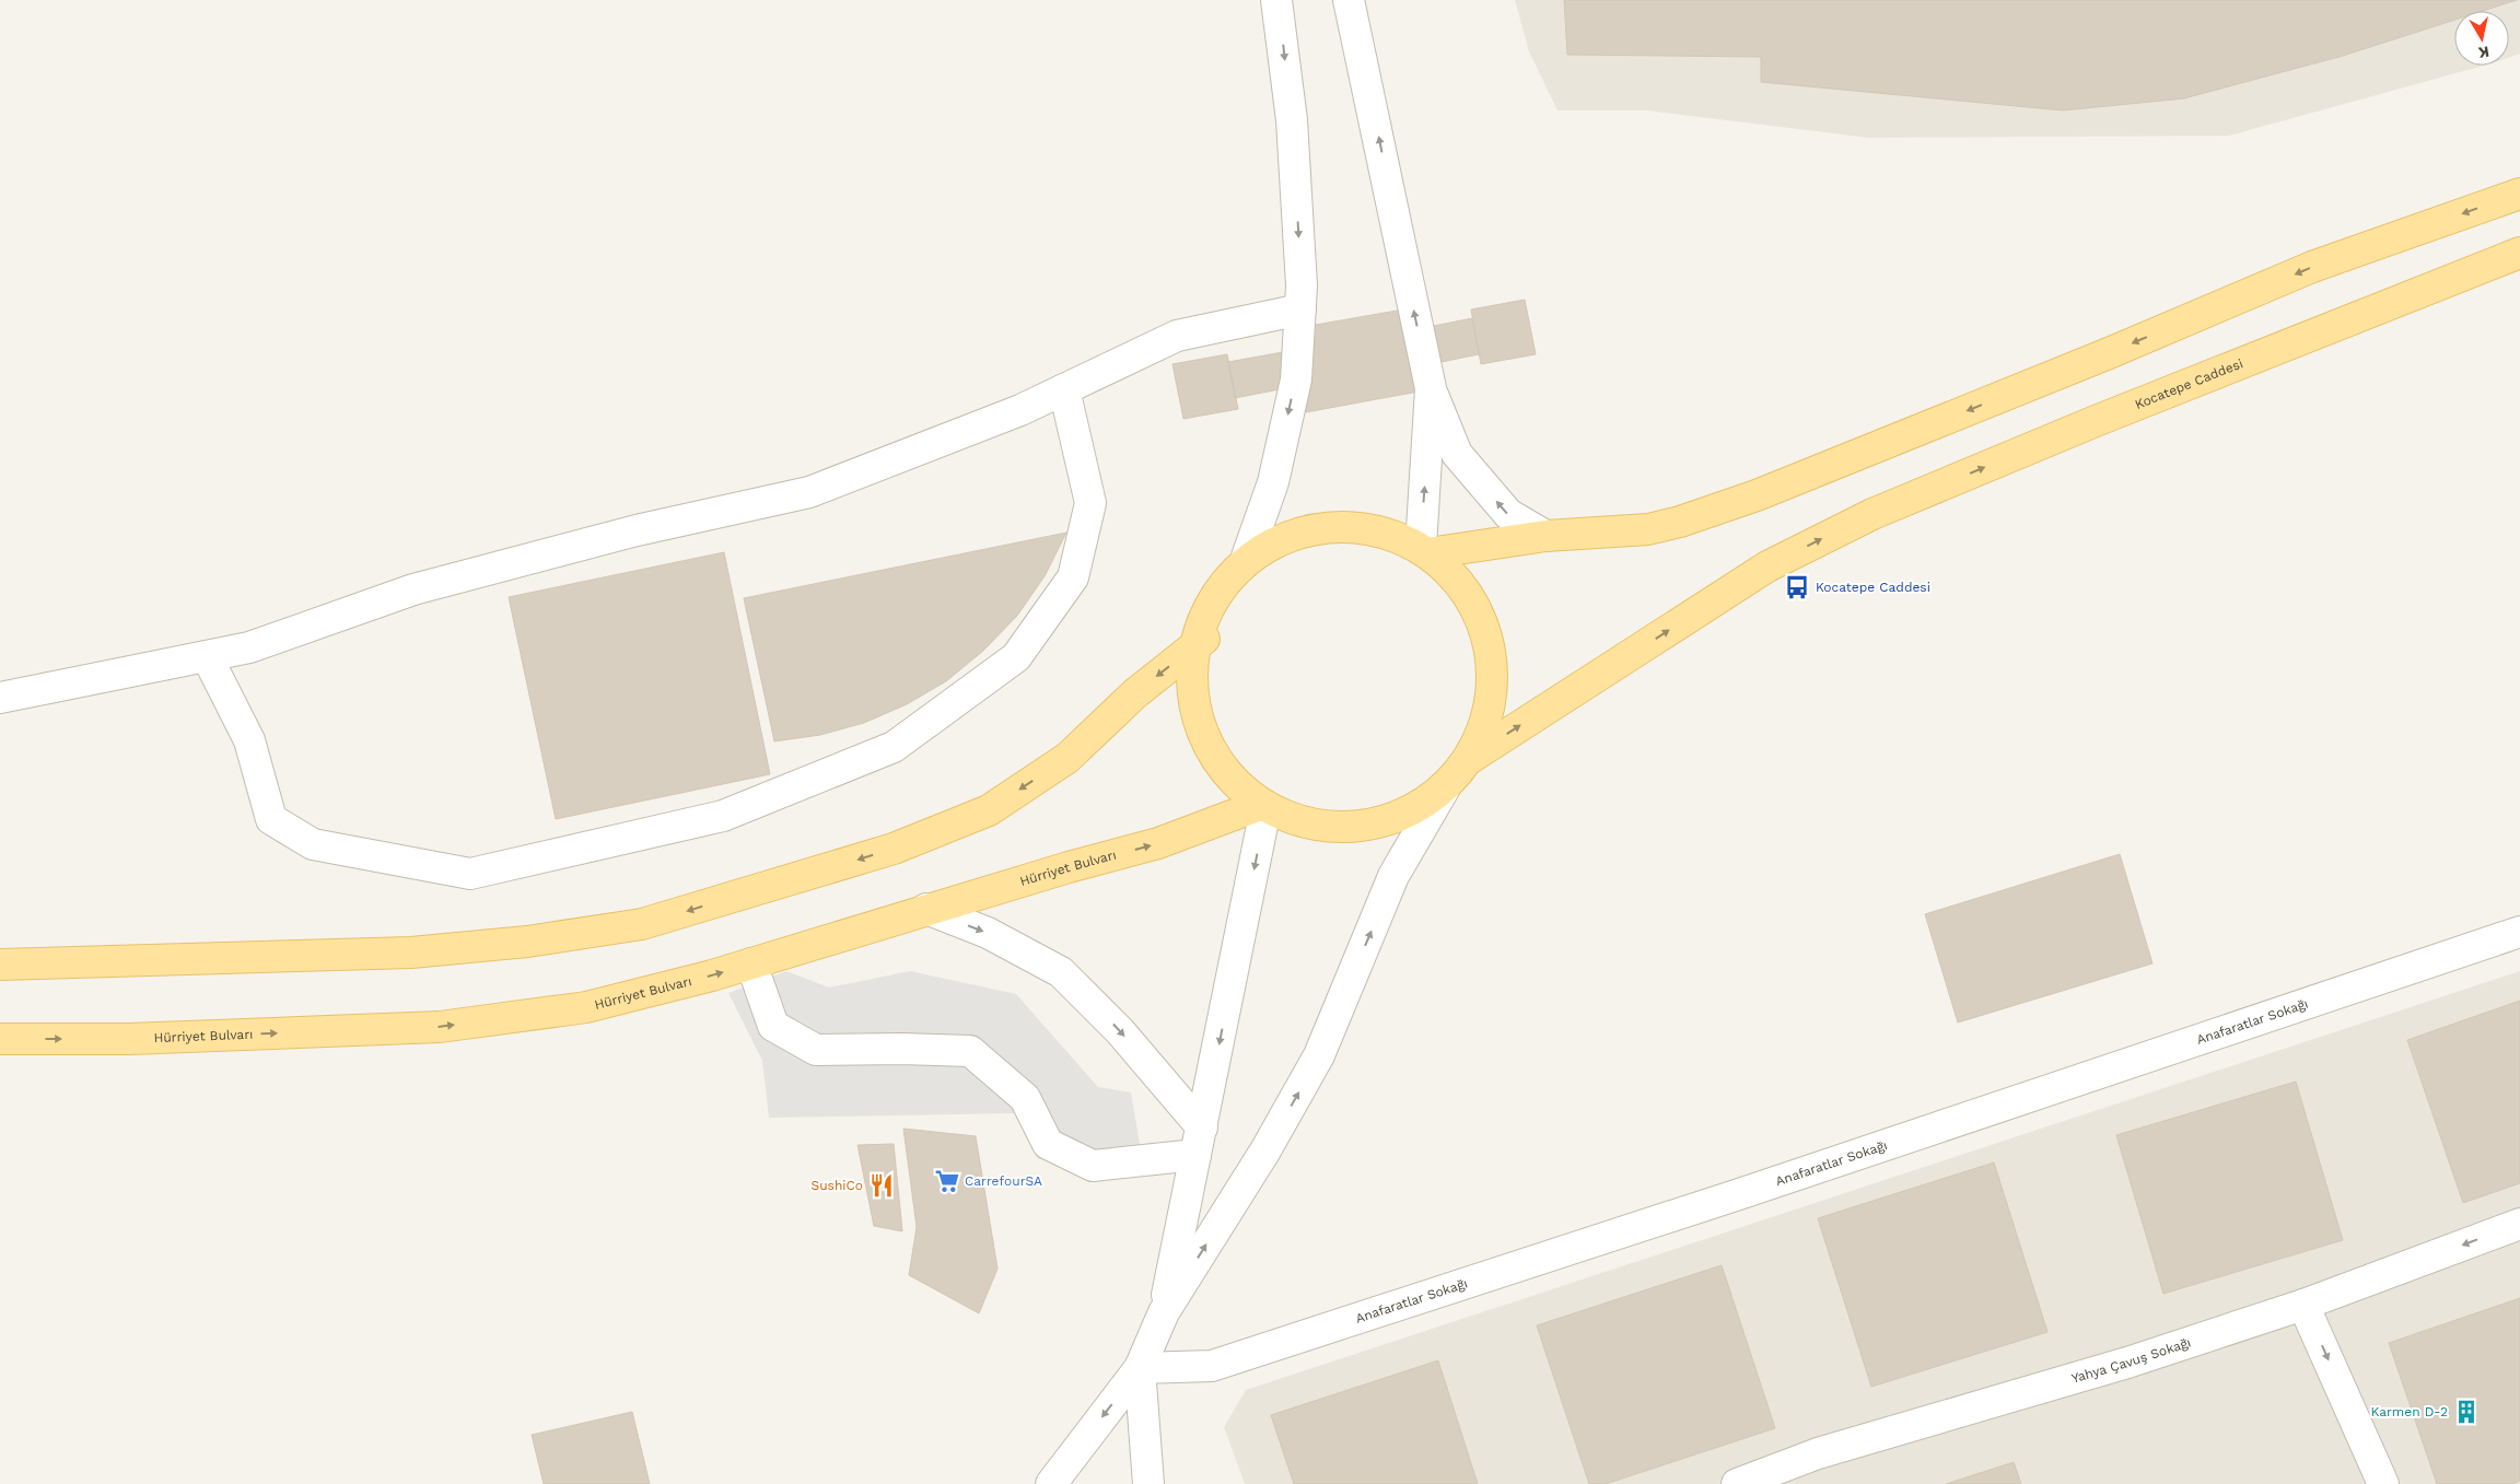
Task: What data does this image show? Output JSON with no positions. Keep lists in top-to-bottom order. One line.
{"streets":{"main road":["Kocatepe Caddesi","Hürriyet Bulvarı"],"street":["Anafaratlar Sokağı","Yahya Çavuş Sokağı"]},"places":{"bus stop":["Kocatepe Caddesi"],"supermarket":["CarrefourSA"],"restaurant":["SushiCo"],"building":["Karmen D-2"]},"north":"bottom"}
